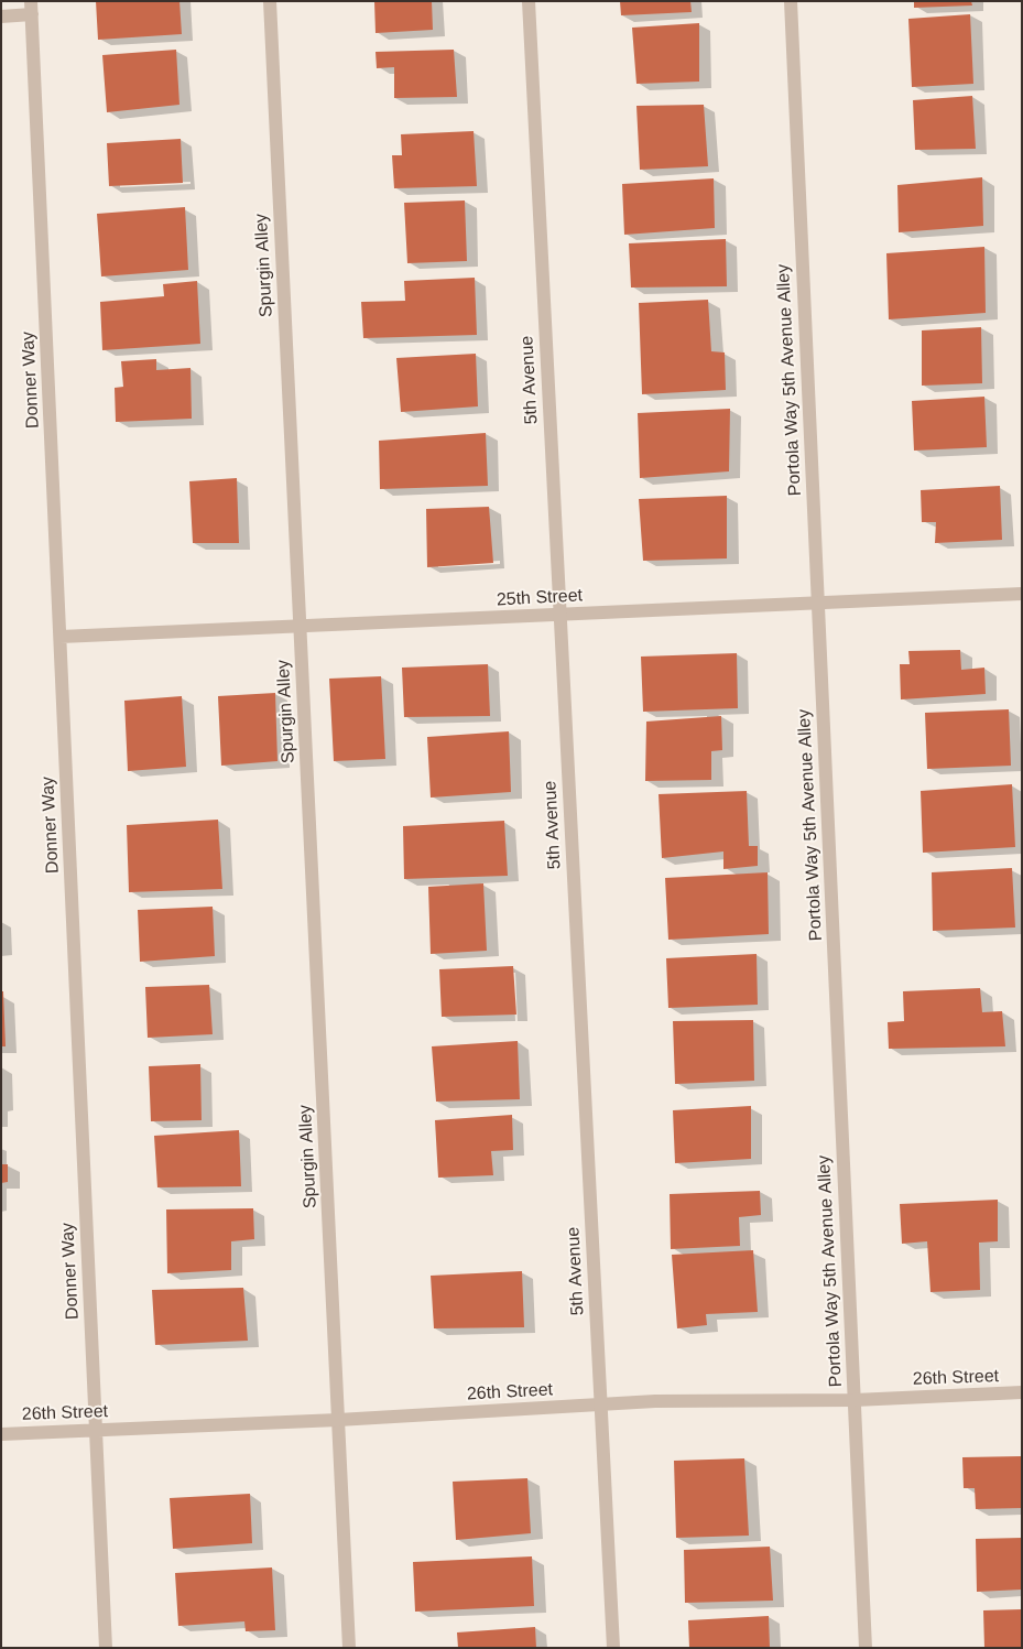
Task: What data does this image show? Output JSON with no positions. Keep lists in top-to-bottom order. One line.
{"streets":{"street":["Spurgin Alley","Donner Way","5th Avenue","Portola Way 5th Avenue Alley","25th Street","26th Street"]},"crossings":[["Spurgin Alley","25th Street"],["Spurgin Alley","26th Street"],["Donner Way","25th Street"],["Donner Way","26th Street"],["5th Avenue","25th Street"],["5th Avenue","26th Street"],["Portola Way 5th Avenue Alley","25th Street"],["Portola Way 5th Avenue Alley","26th Street"]]}
